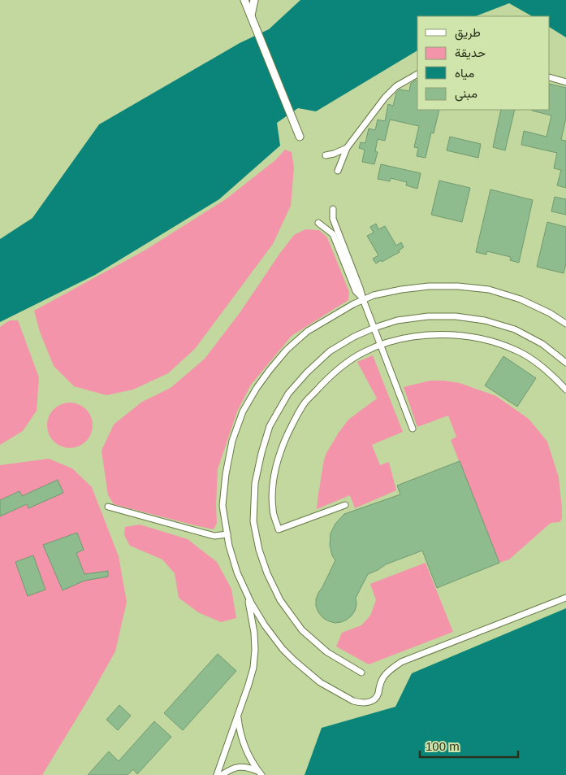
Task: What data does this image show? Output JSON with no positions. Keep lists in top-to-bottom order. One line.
{"legend":["طريق","حديقة","مياه","مبنى"],"scale_bar":"100 m"}
